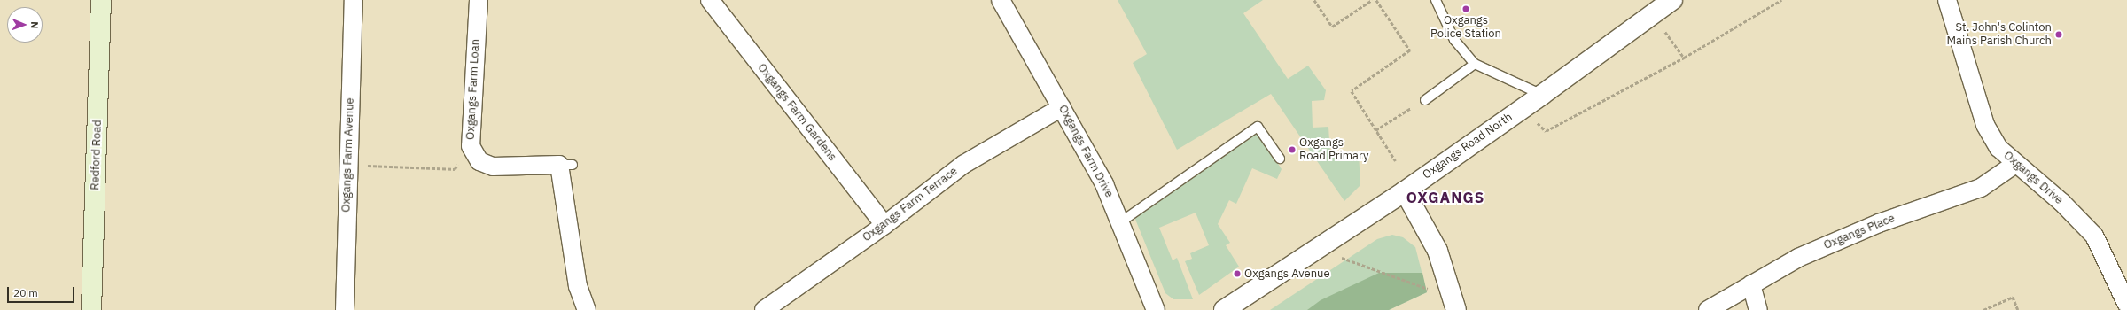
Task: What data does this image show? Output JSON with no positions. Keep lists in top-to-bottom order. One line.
{"streets":{"main road":["Redford Road"],"street":["Oxgangs Farm Loan","Oxgangs Farm Gardens","Oxgangs Road North","Oxgangs Farm Drive","Oxgangs Farm Avenue","Oxgangs Drive","Oxgangs Farm Terrace","Oxgangs Place"]},"crossings":[["Oxgangs Farm Gardens","Oxgangs Farm Terrace"],["Oxgangs Farm Drive","Oxgangs Farm Terrace"],["Oxgangs Drive","Oxgangs Place"]],"districts":["OXGANGS"],"places":["Oxgangs Police Station","St. John's Colinton Mains Parish Church","Oxgangs Road Primary","Oxgangs Avenue"],"scale_bar":"20 m","north":"right"}
